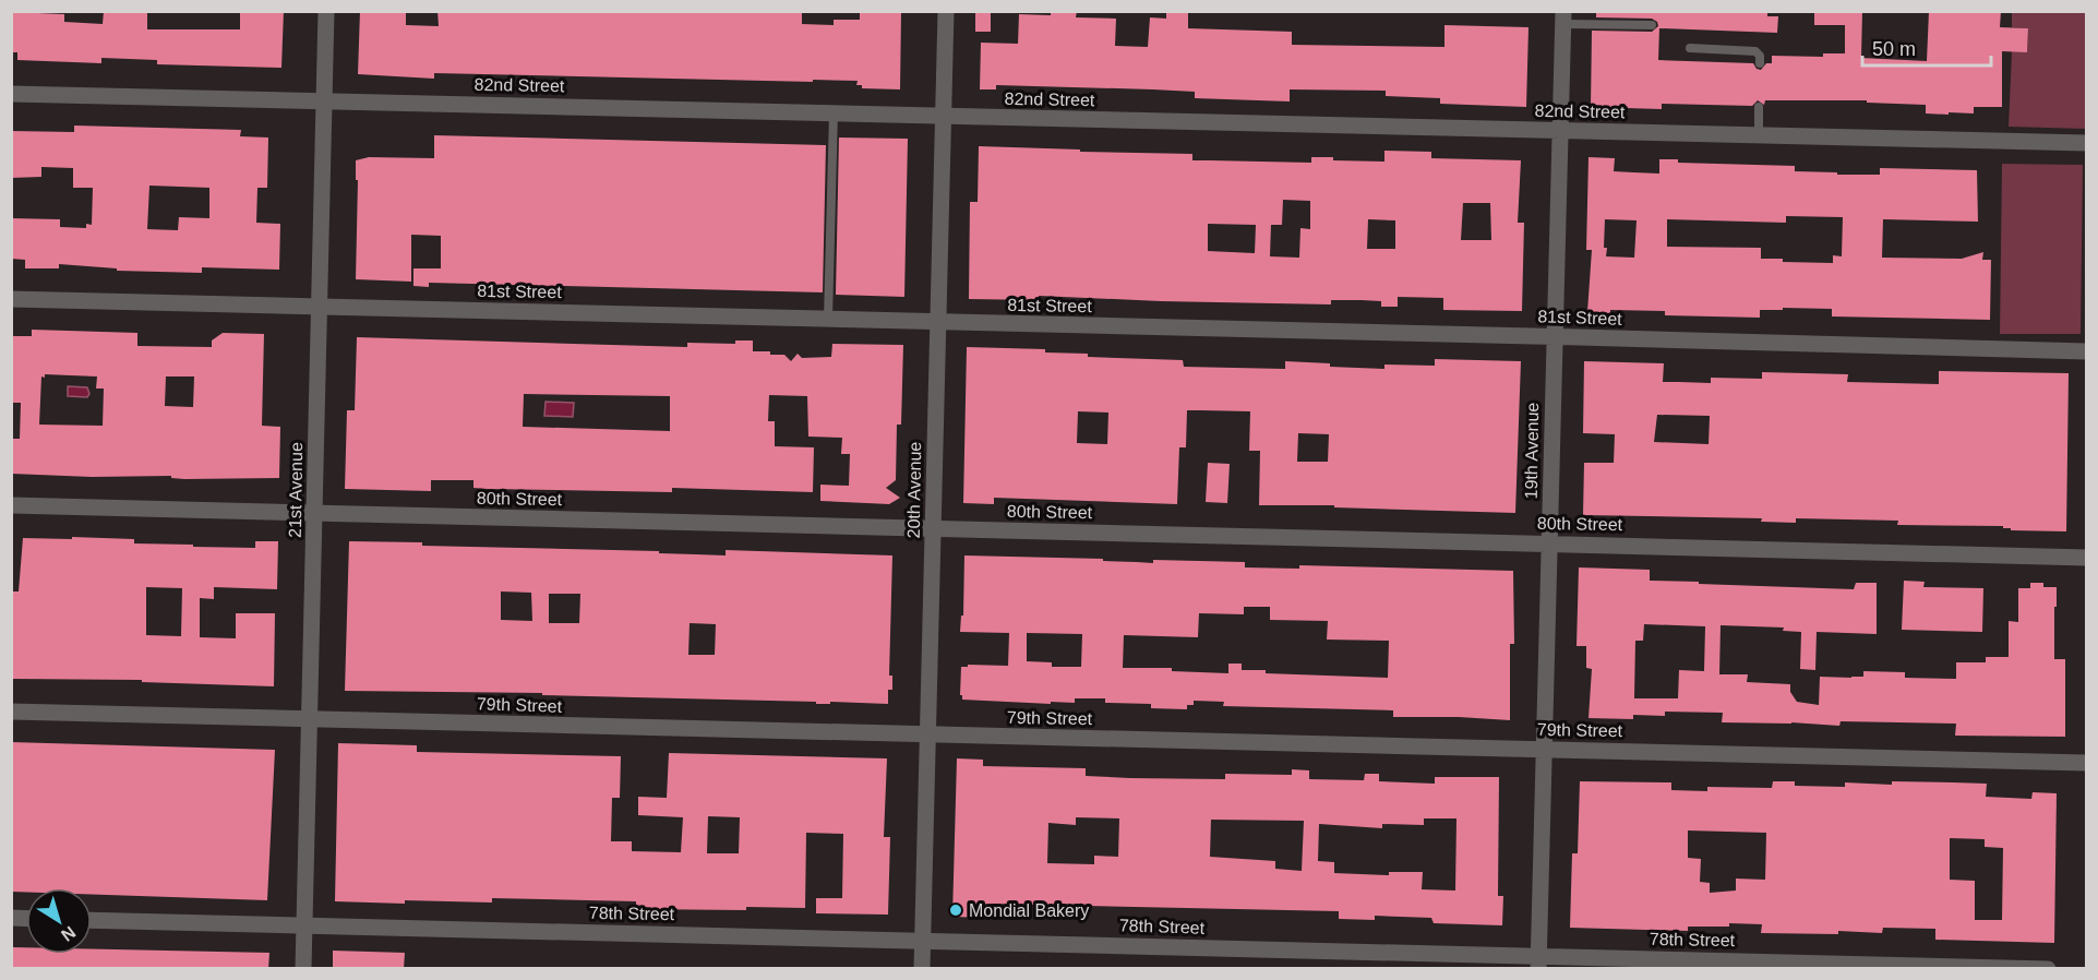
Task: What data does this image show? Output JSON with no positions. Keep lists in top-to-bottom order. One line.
{"streets":{"street":["82nd Street","81st Street","19th Avenue","21st Avenue","20th Avenue","80th Street","79th Street","78th Street"]},"crossings":[["82nd Street","19th Avenue"],["82nd Street","21st Avenue"],["82nd Street","20th Avenue"],["81st Street","19th Avenue"],["81st Street","21st Avenue"],["81st Street","20th Avenue"],["19th Avenue","80th Street"],["19th Avenue","79th Street"],["19th Avenue","78th Street"],["21st Avenue","80th Street"],["21st Avenue","79th Street"],["21st Avenue","78th Street"],["20th Avenue","80th Street"],["20th Avenue","79th Street"],["20th Avenue","78th Street"]],"places":["Mondial Bakery"],"scale_bar":"50 m","north":"bottom right"}
